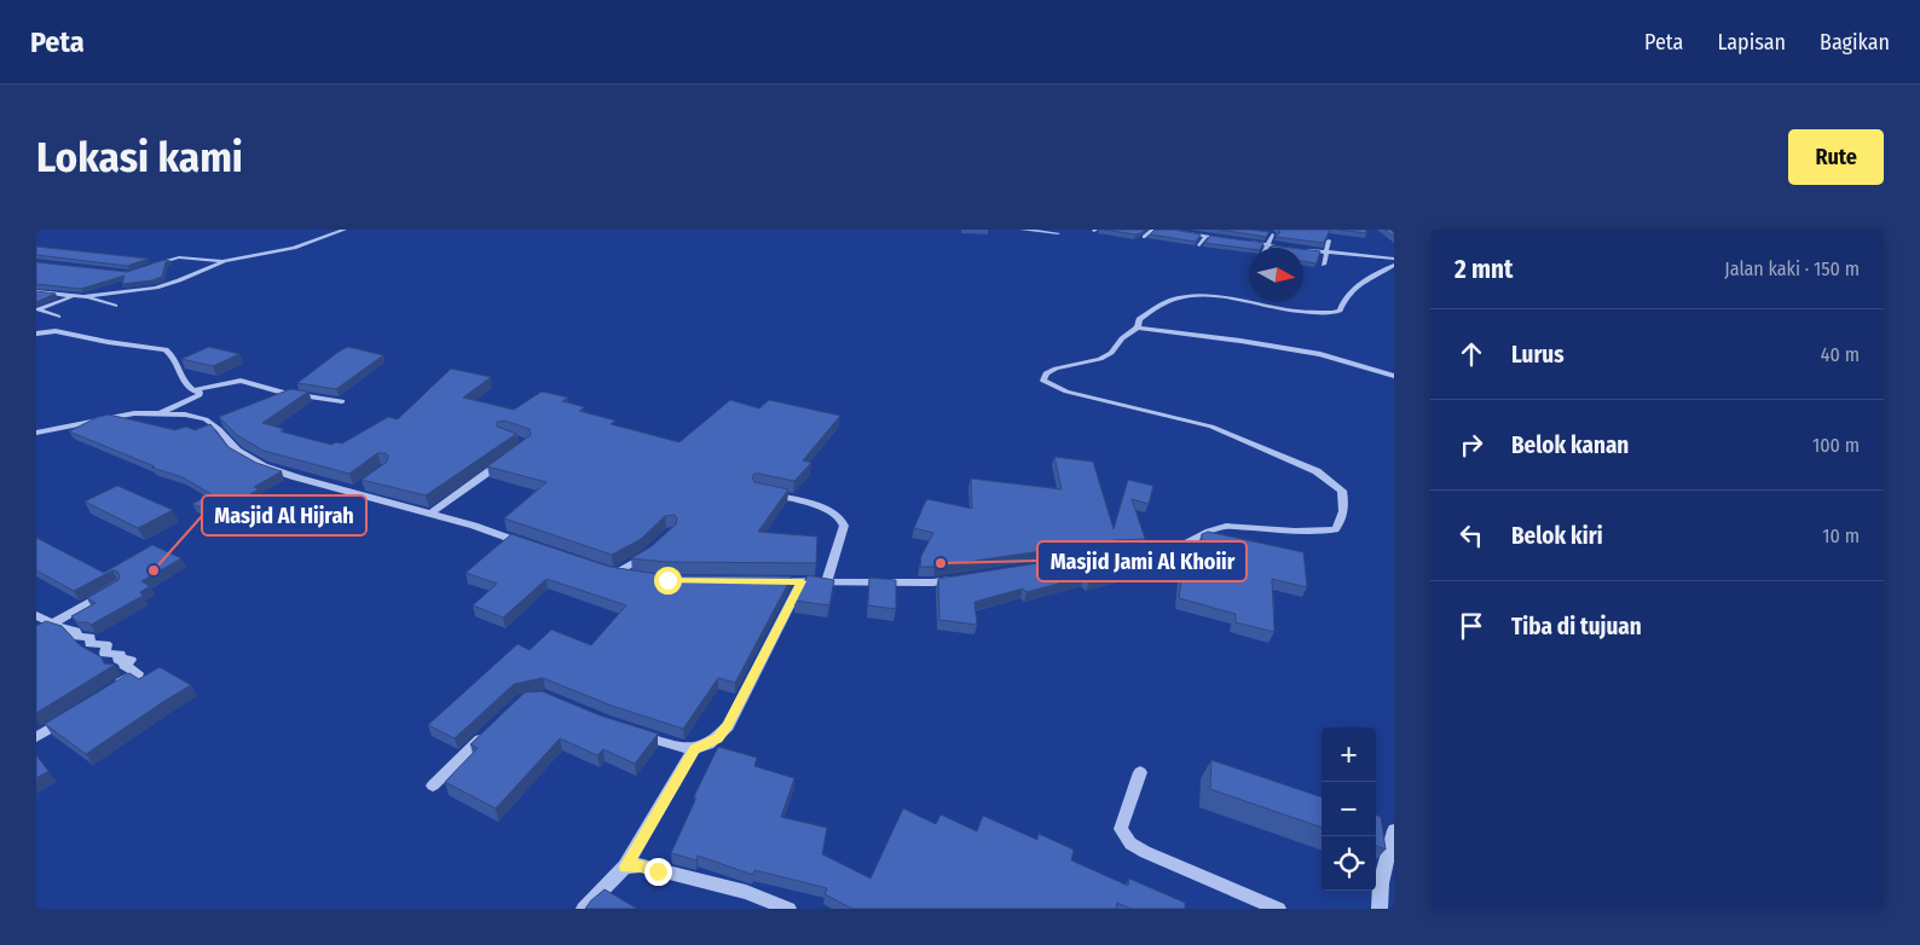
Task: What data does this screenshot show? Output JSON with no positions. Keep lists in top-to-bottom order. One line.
{"places":["Masjid Jami Al Khoiir","Masjid Al Hijrah"],"north":"right","page":{"header":"Peta","nav":["Peta","Lapisan","Bagikan"],"buttons":"Rute","title":"Lokasi kami","heading":["2 mnt","Jalan kaki · 150 m"],"list":[["Lurus","40 m"],["Belok kanan","100 m"],["Belok kiri","10 m"],"Tiba di tujuan"],"map_buttons":["+","−"]}}
